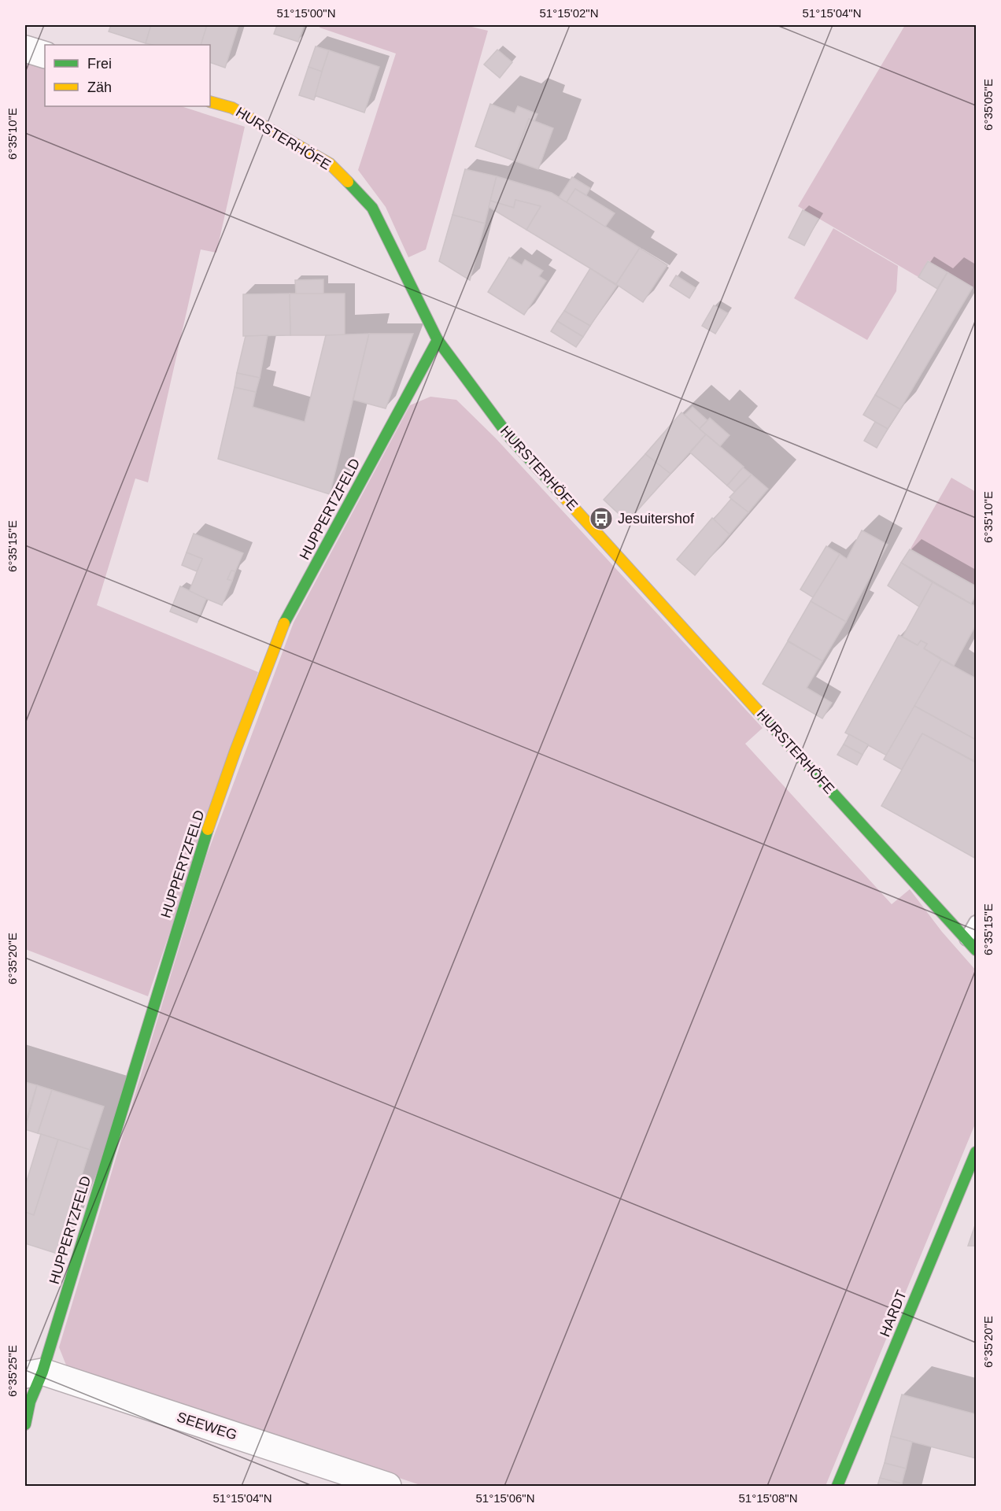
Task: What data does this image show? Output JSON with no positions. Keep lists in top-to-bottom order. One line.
{"streets":{"street":["HURSTERHÖFE","HUPPERTZFELD","HARDT","SEEWEG"]},"crossings":[["HURSTERHÖFE","HUPPERTZFELD"],["HUPPERTZFELD","SEEWEG"]],"places":{"bus stop":["Jesuitershof"]},"legend":["Frei","Zäh"],"coordinates":["51°15'00\"N","51°15'02\"N","51°15'04\"N","6°35'05\"E","6°35'10\"E","6°35'15\"E","6°35'20\"E","6°35'25\"E","51°15'06\"N","51°15'08\"N"]}
